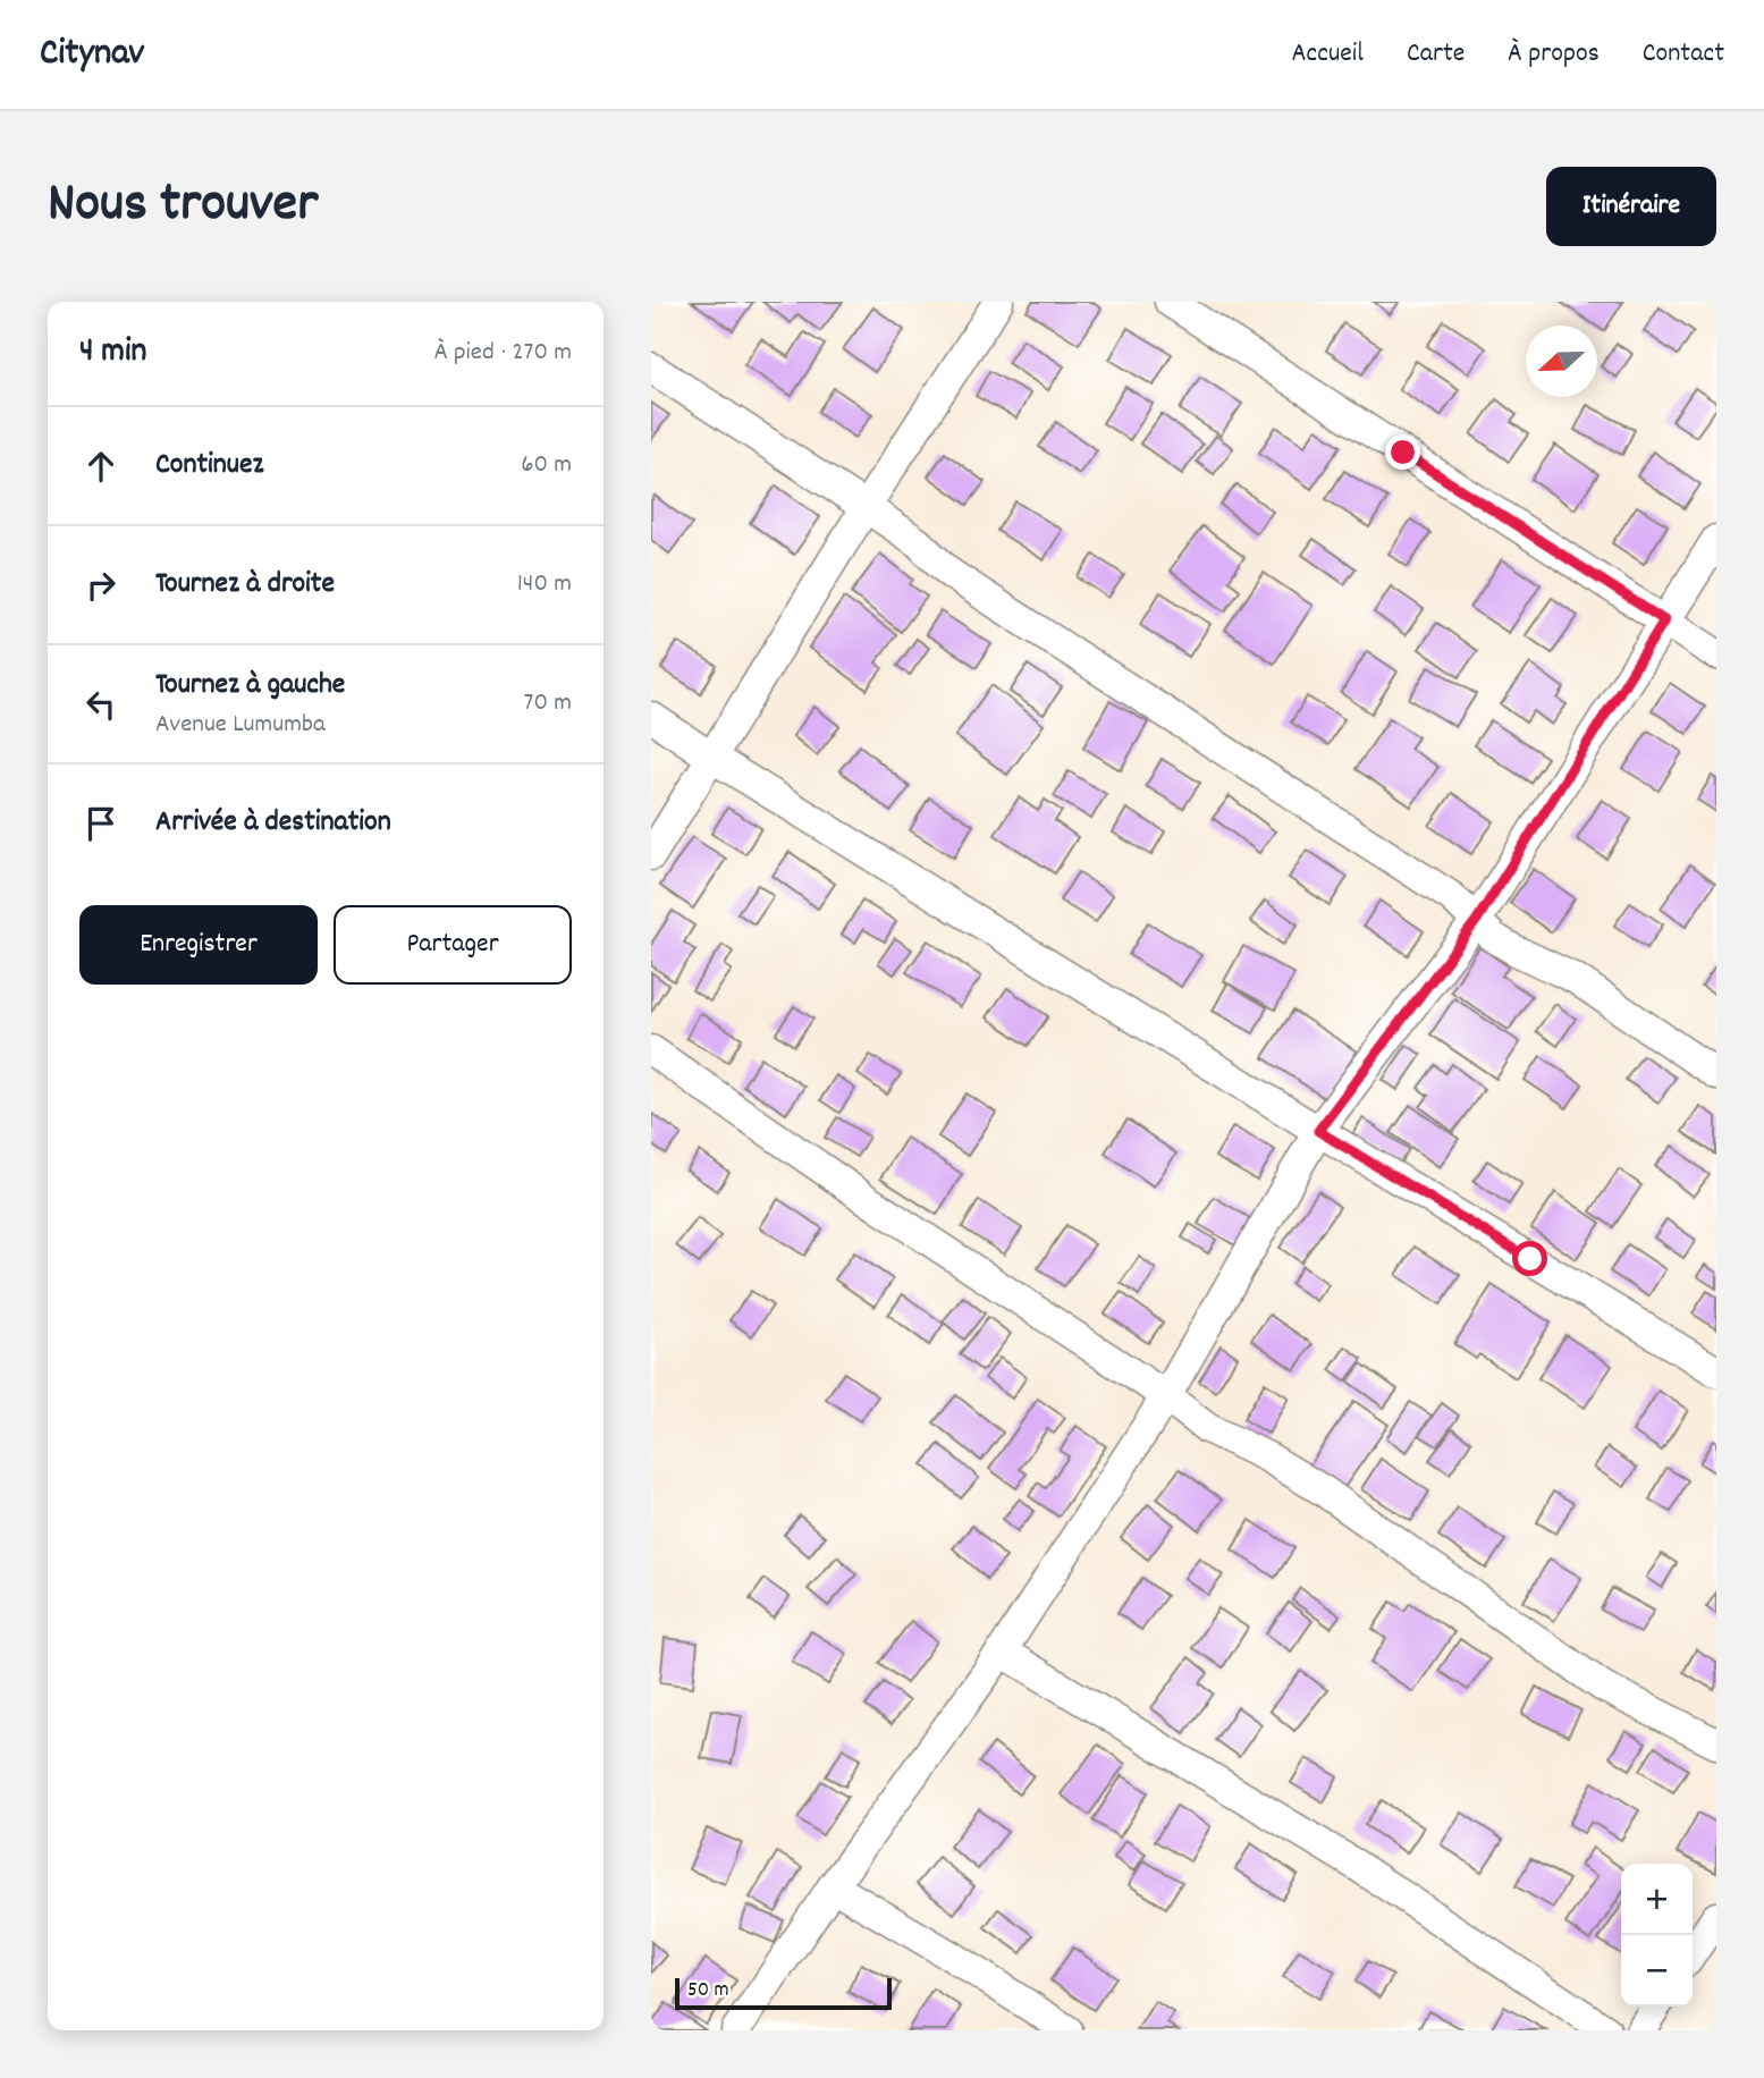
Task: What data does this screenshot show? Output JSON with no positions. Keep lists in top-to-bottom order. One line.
{"scale_bar":"50 m","north":"left","page":{"header":"Citynav","nav":["Accueil","Carte","À propos","Contact"],"title":"Nous trouver","buttons":["Itinéraire",["Enregistrer","Partager"]],"heading":["4 min","À pied · 270 m"],"list":[["Continuez","60 m"],["Tournez à droite","140 m"],["Tournez à gauche","Avenue Lumumba","70 m"],"Arrivée à destination"],"map_buttons":["+","−"],"scale":"50 m"}}
